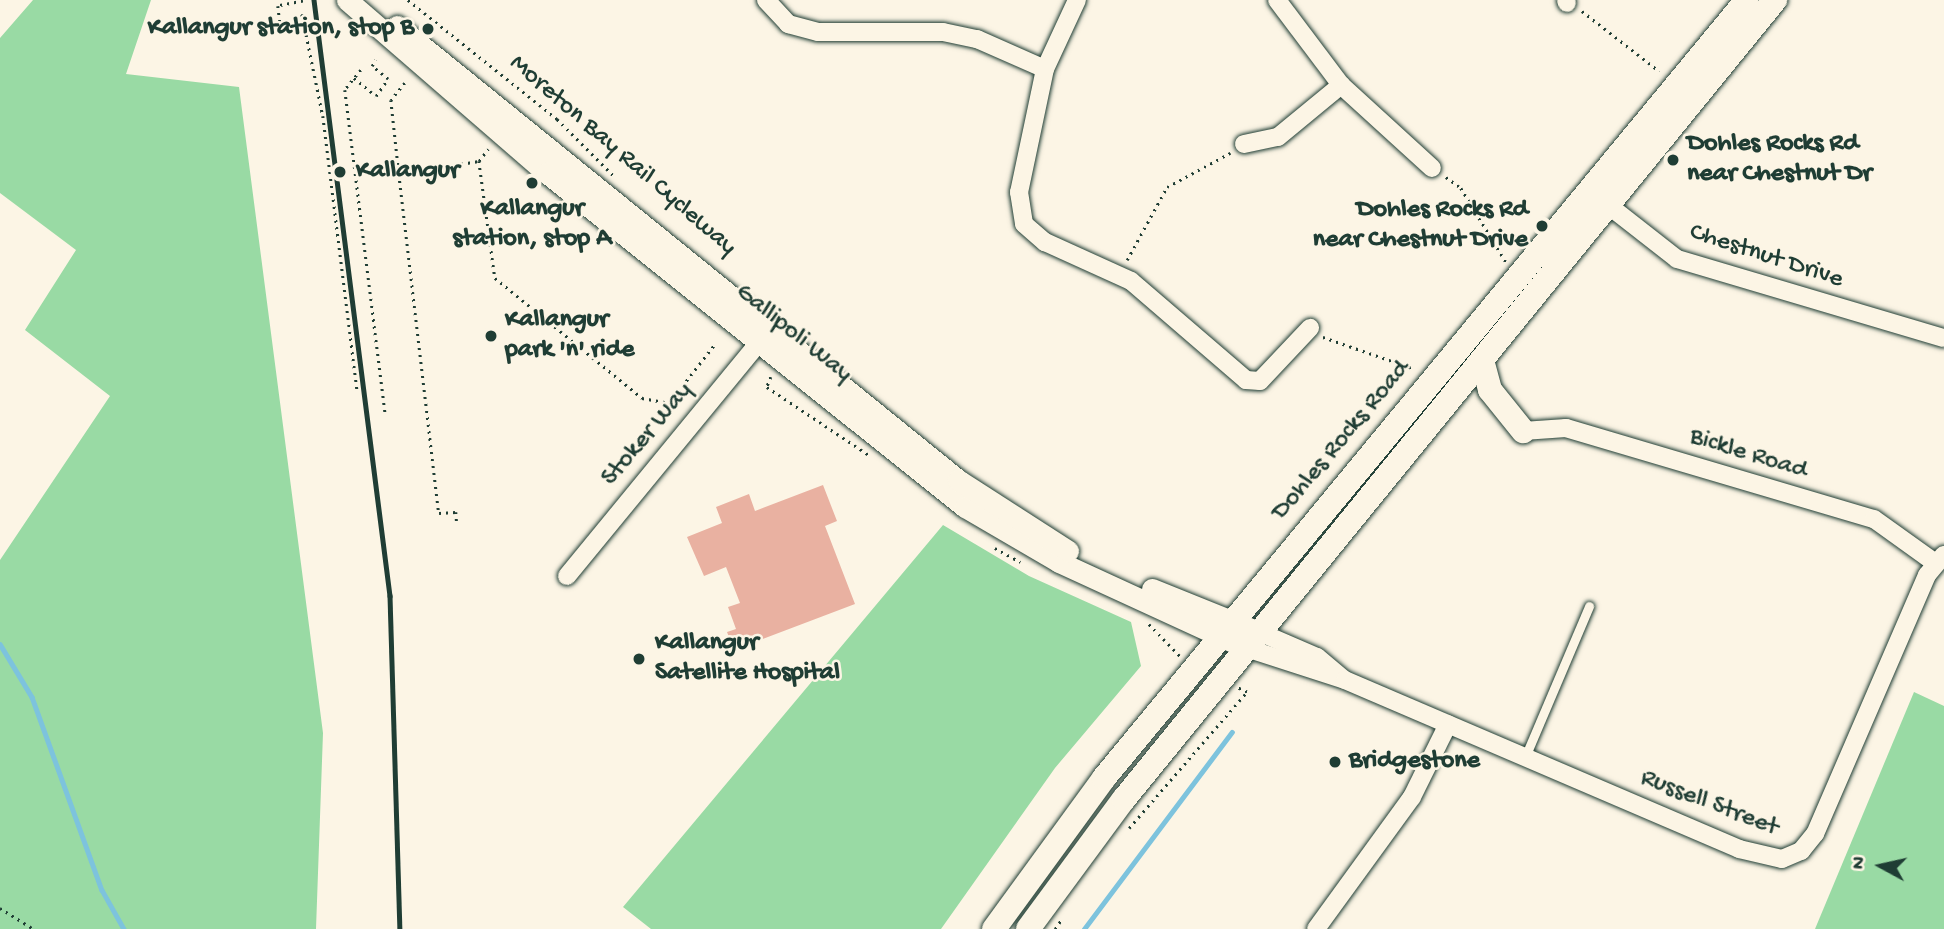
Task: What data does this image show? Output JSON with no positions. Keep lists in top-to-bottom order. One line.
{"streets":{"main road":["Dohles Rocks Road"],"street":["Chestnut Drive","Gallipoli Way","Stoker Way","Bickle Road","Russell Street"],"path":["Moreton Bay Rail Cycleway"]},"crossings":[["Chestnut Drive","Dohles Rocks Road"],["Gallipoli Way","Stoker Way"],["Gallipoli Way","Dohles Rocks Road"],["Gallipoli Way","Russell Street"],["Dohles Rocks Road","Russell Street"],["Bickle Road","Russell Street"]],"places":["Kallangur station, stop B","Dohles Rocks Rd near Chestnut Dr","Kallangur","Kallangur station, stop A","Dohles Rocks Rd near Chestnut Drive","Kallangur park 'n' ride","Kallangur Satellite Hospital","Bridgestone"],"north":"left"}
